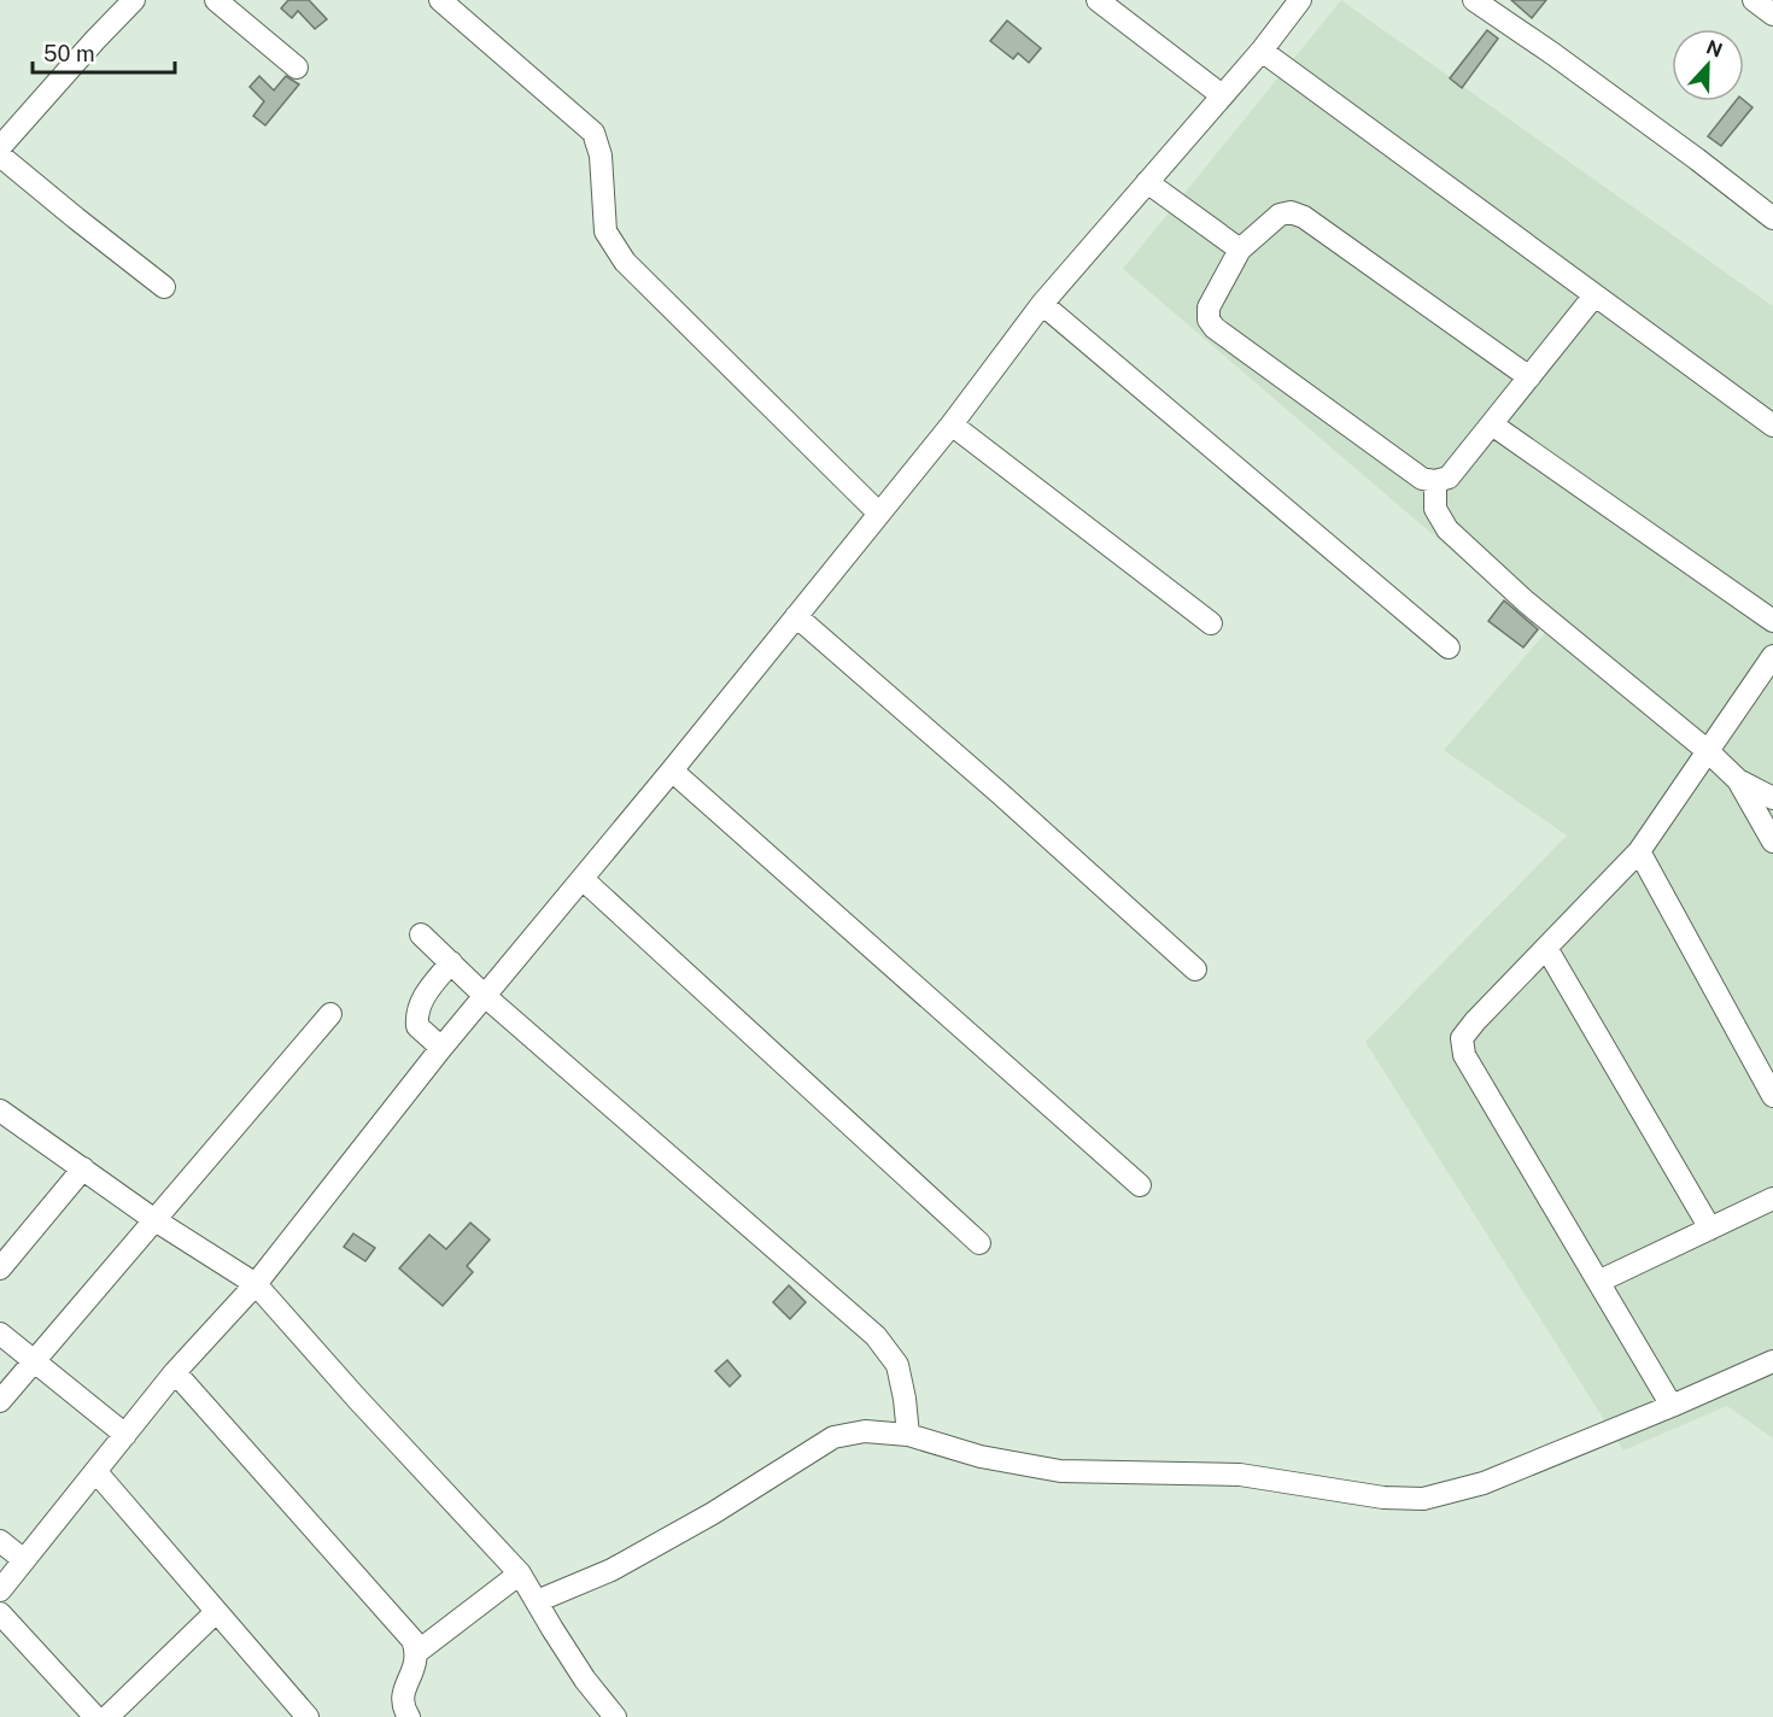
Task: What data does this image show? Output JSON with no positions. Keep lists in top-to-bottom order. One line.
{"scale_bar":"50 m","north":"top"}
